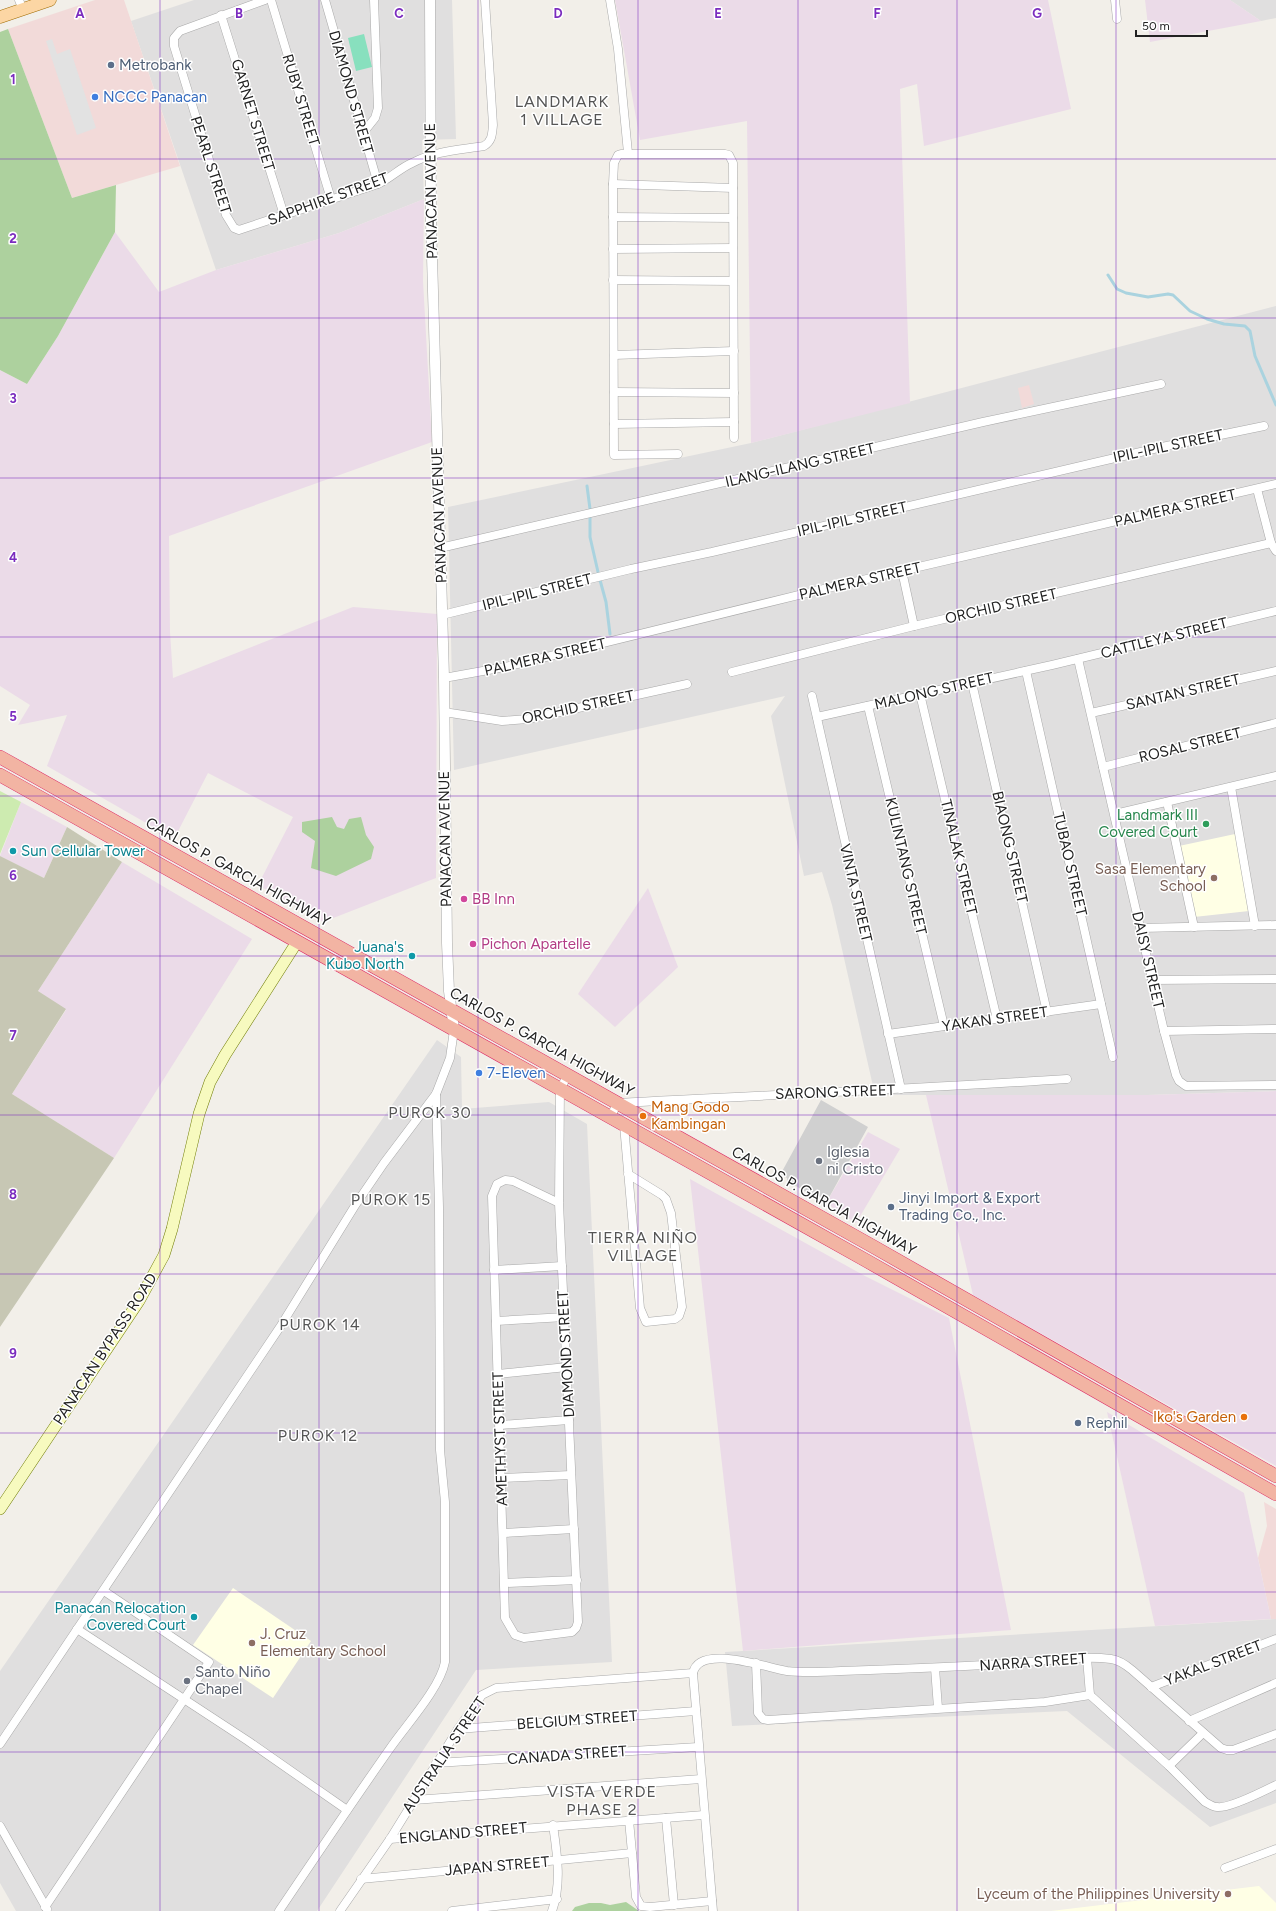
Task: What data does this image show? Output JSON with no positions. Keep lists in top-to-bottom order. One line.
{"streets":{"highway":["CARLOS P. GARCIA HIGHWAY"],"main road":["PANACAN BYPASS ROAD"],"street":["DIAMOND STREET","RUBY STREET","GARNET STREET","PEARL STREET","PANACAN AVENUE","SAPPHIRE STREET","IPIL-IPIL STREET","ILANG-ILANG STREET","PALMERA STREET","ORCHID STREET","CATTLEYA STREET","MALONG STREET","SANTAN STREET","ROSAL STREET","BIAONG STREET","TINALAK STREET","TUBAO STREET","KULINTANG STREET","VINTA STREET","DAISY STREET","YAKAN STREET","SARONG STREET","AMETHYST STREET","NARRA STREET","YAKAL STREET","BELGIUM STREET","AUSTRALIA STREET","CANADA STREET","ENGLAND STREET","JAPAN STREET"]},"crossings":[["DIAMOND STREET","SAPPHIRE STREET"],["DIAMOND STREET","CARLOS P. GARCIA HIGHWAY"],["DIAMOND STREET","AMETHYST STREET"],["RUBY STREET","SAPPHIRE STREET"],["GARNET STREET","PEARL STREET"],["GARNET STREET","SAPPHIRE STREET"],["PEARL STREET","SAPPHIRE STREET"],["PANACAN AVENUE","SAPPHIRE STREET"],["PANACAN AVENUE","IPIL-IPIL STREET"],["PANACAN AVENUE","ILANG-ILANG STREET"],["PANACAN AVENUE","PALMERA STREET"],["PANACAN AVENUE","ORCHID STREET"],["PANACAN AVENUE","CARLOS P. GARCIA HIGHWAY"],["CATTLEYA STREET","MALONG STREET"],["CATTLEYA STREET","DAISY STREET"],["MALONG STREET","BIAONG STREET"],["MALONG STREET","TINALAK STREET"],["MALONG STREET","TUBAO STREET"],["MALONG STREET","KULINTANG STREET"],["MALONG STREET","VINTA STREET"],["SANTAN STREET","DAISY STREET"],["ROSAL STREET","DAISY STREET"],["BIAONG STREET","YAKAN STREET"],["TINALAK STREET","YAKAN STREET"],["TUBAO STREET","YAKAN STREET"],["KULINTANG STREET","YAKAN STREET"],["CARLOS P. GARCIA HIGHWAY","SARONG STREET"],["CARLOS P. GARCIA HIGHWAY","PANACAN BYPASS ROAD"],["VINTA STREET","YAKAN STREET"],["VINTA STREET","SARONG STREET"],["NARRA STREET","YAKAL STREET"],["NARRA STREET","AUSTRALIA STREET"],["BELGIUM STREET","AUSTRALIA STREET"],["AUSTRALIA STREET","CANADA STREET"],["AUSTRALIA STREET","ENGLAND STREET"],["AUSTRALIA STREET","JAPAN STREET"]],"districts":["LANDMARK 1 VILLAGE","PUROK 30","PUROK 15","TIERRA NIÑO VILLAGE","PUROK 14","PUROK 12","VISTA VERDE PHASE 2"],"places":["Metrobank","NCCC Panacan","Landmark III Covered Court","Sun Cellular Tower","Sasa Elementary School","BB Inn","Pichon Apartelle","Juana's Kubo North","7-Eleven","Mang Godo Kambingan","Iglesia ni Cristo","Jinyi Import & Export Trading Co., Inc.","Iko's Garden","Rephil","Panacan Relocation Covered Court","J. Cruz Elementary School","Santo Niño Chapel","Lyceum of the Philippines University"],"scale_bar":"50 m","grid":{"columns":["A","B","C","D","E","F","G"],"rows":["1","2","3","4","5","6","7","8","9"]}}
